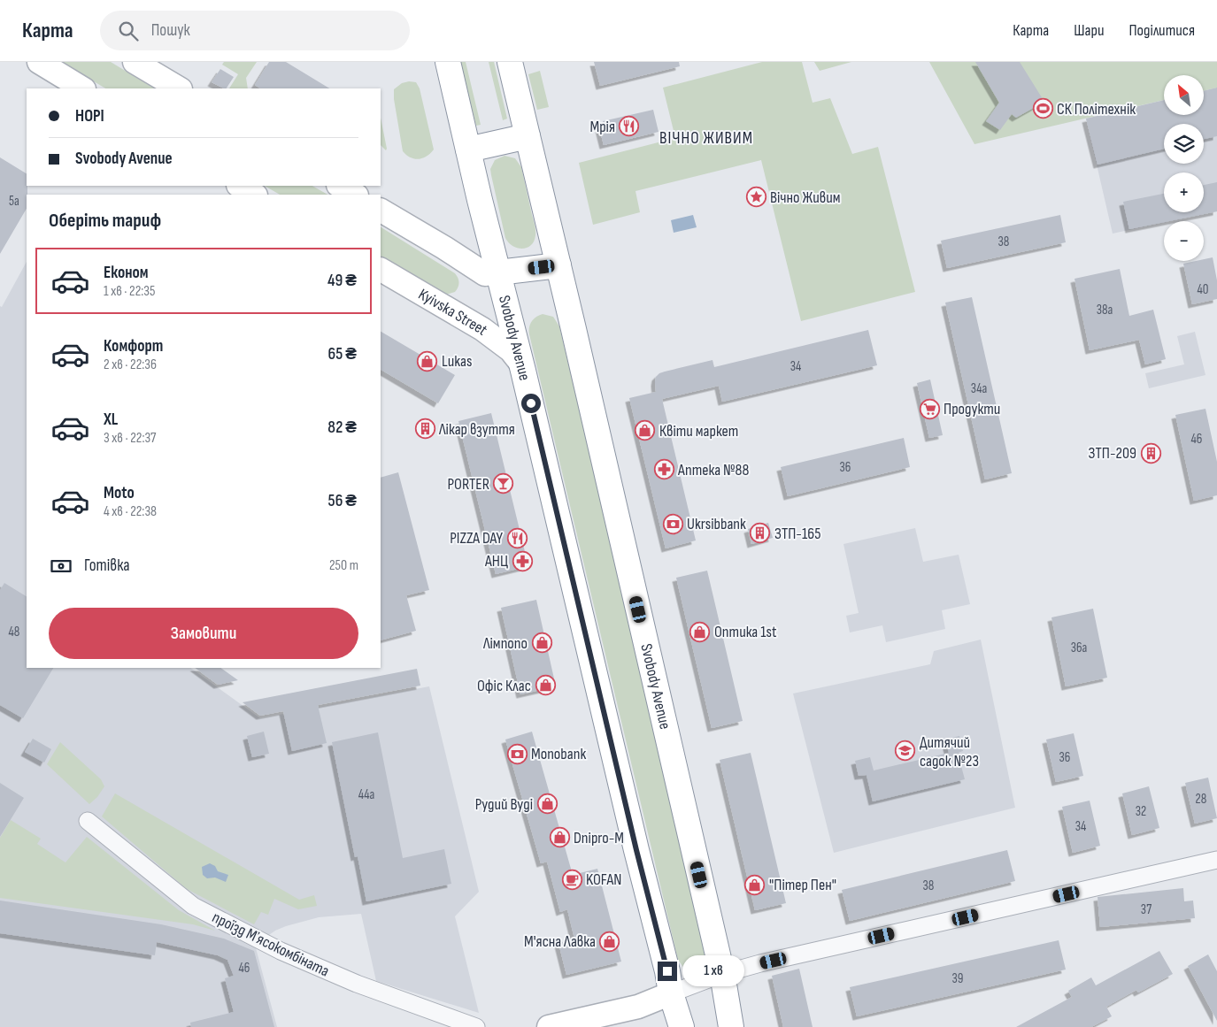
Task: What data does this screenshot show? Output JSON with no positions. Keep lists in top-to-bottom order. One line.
{"streets":{"highway":["Svobody Avenue"],"main road":["Kyivska Street"],"street":["проїзд Мʼясокомбіната"]},"crossings":[["Kyivska Street","Svobody Avenue"]],"districts":["ВІЧНО ЖИВИМ"],"places":{"sports":["СК Політехнік"],"restaurant":["Мрія","PIZZA DAY"],"place":["Вічно Живим"],"shop":["Lukas","Квіти маркет","Оптика 1st","Лімпопо","Офіс Клас","Рудий Вуді","Dnipro-M","\"Пітер Пен\"","М'ясна Лавка"],"supermarket":["Продукти"],"building":["Лікар взуття","ЗТП-209","ЗТП-165"],"pharmacy":["Аптека №88","АНЦ"],"bar":["PORTER"],"bank":["Ukrsibbank","Monobank"],"school or university":["Дитячий садок №23"],"cafe":["KOFAN"]},"house_numbers":["5а","38","40","38а","34","34а","46","36","48","36а","36","44а","28","32","34","38","37","46","39"],"north":"top left","page":{"header":"Карта","search":"Пошук","nav":["Карта","Шари","Поділитися"],"map_buttons":["+","−"],"banner":["НОРІ","Svobody Avenue"],"heading":"Оберіть тариф","list":[{"name":"Економ","note":"1 хв · 22:35","value":"49 ₴"},{"name":"Комфорт","note":"2 хв · 22:36","value":"65 ₴"},{"name":"XL","note":"3 хв · 22:37","value":"82 ₴"},{"name":"Moto","note":"4 хв · 22:38","value":"56 ₴"}],"pay":["Готівка","250 m"],"buttons":"Замовити","bubble":"1 хв"}}
